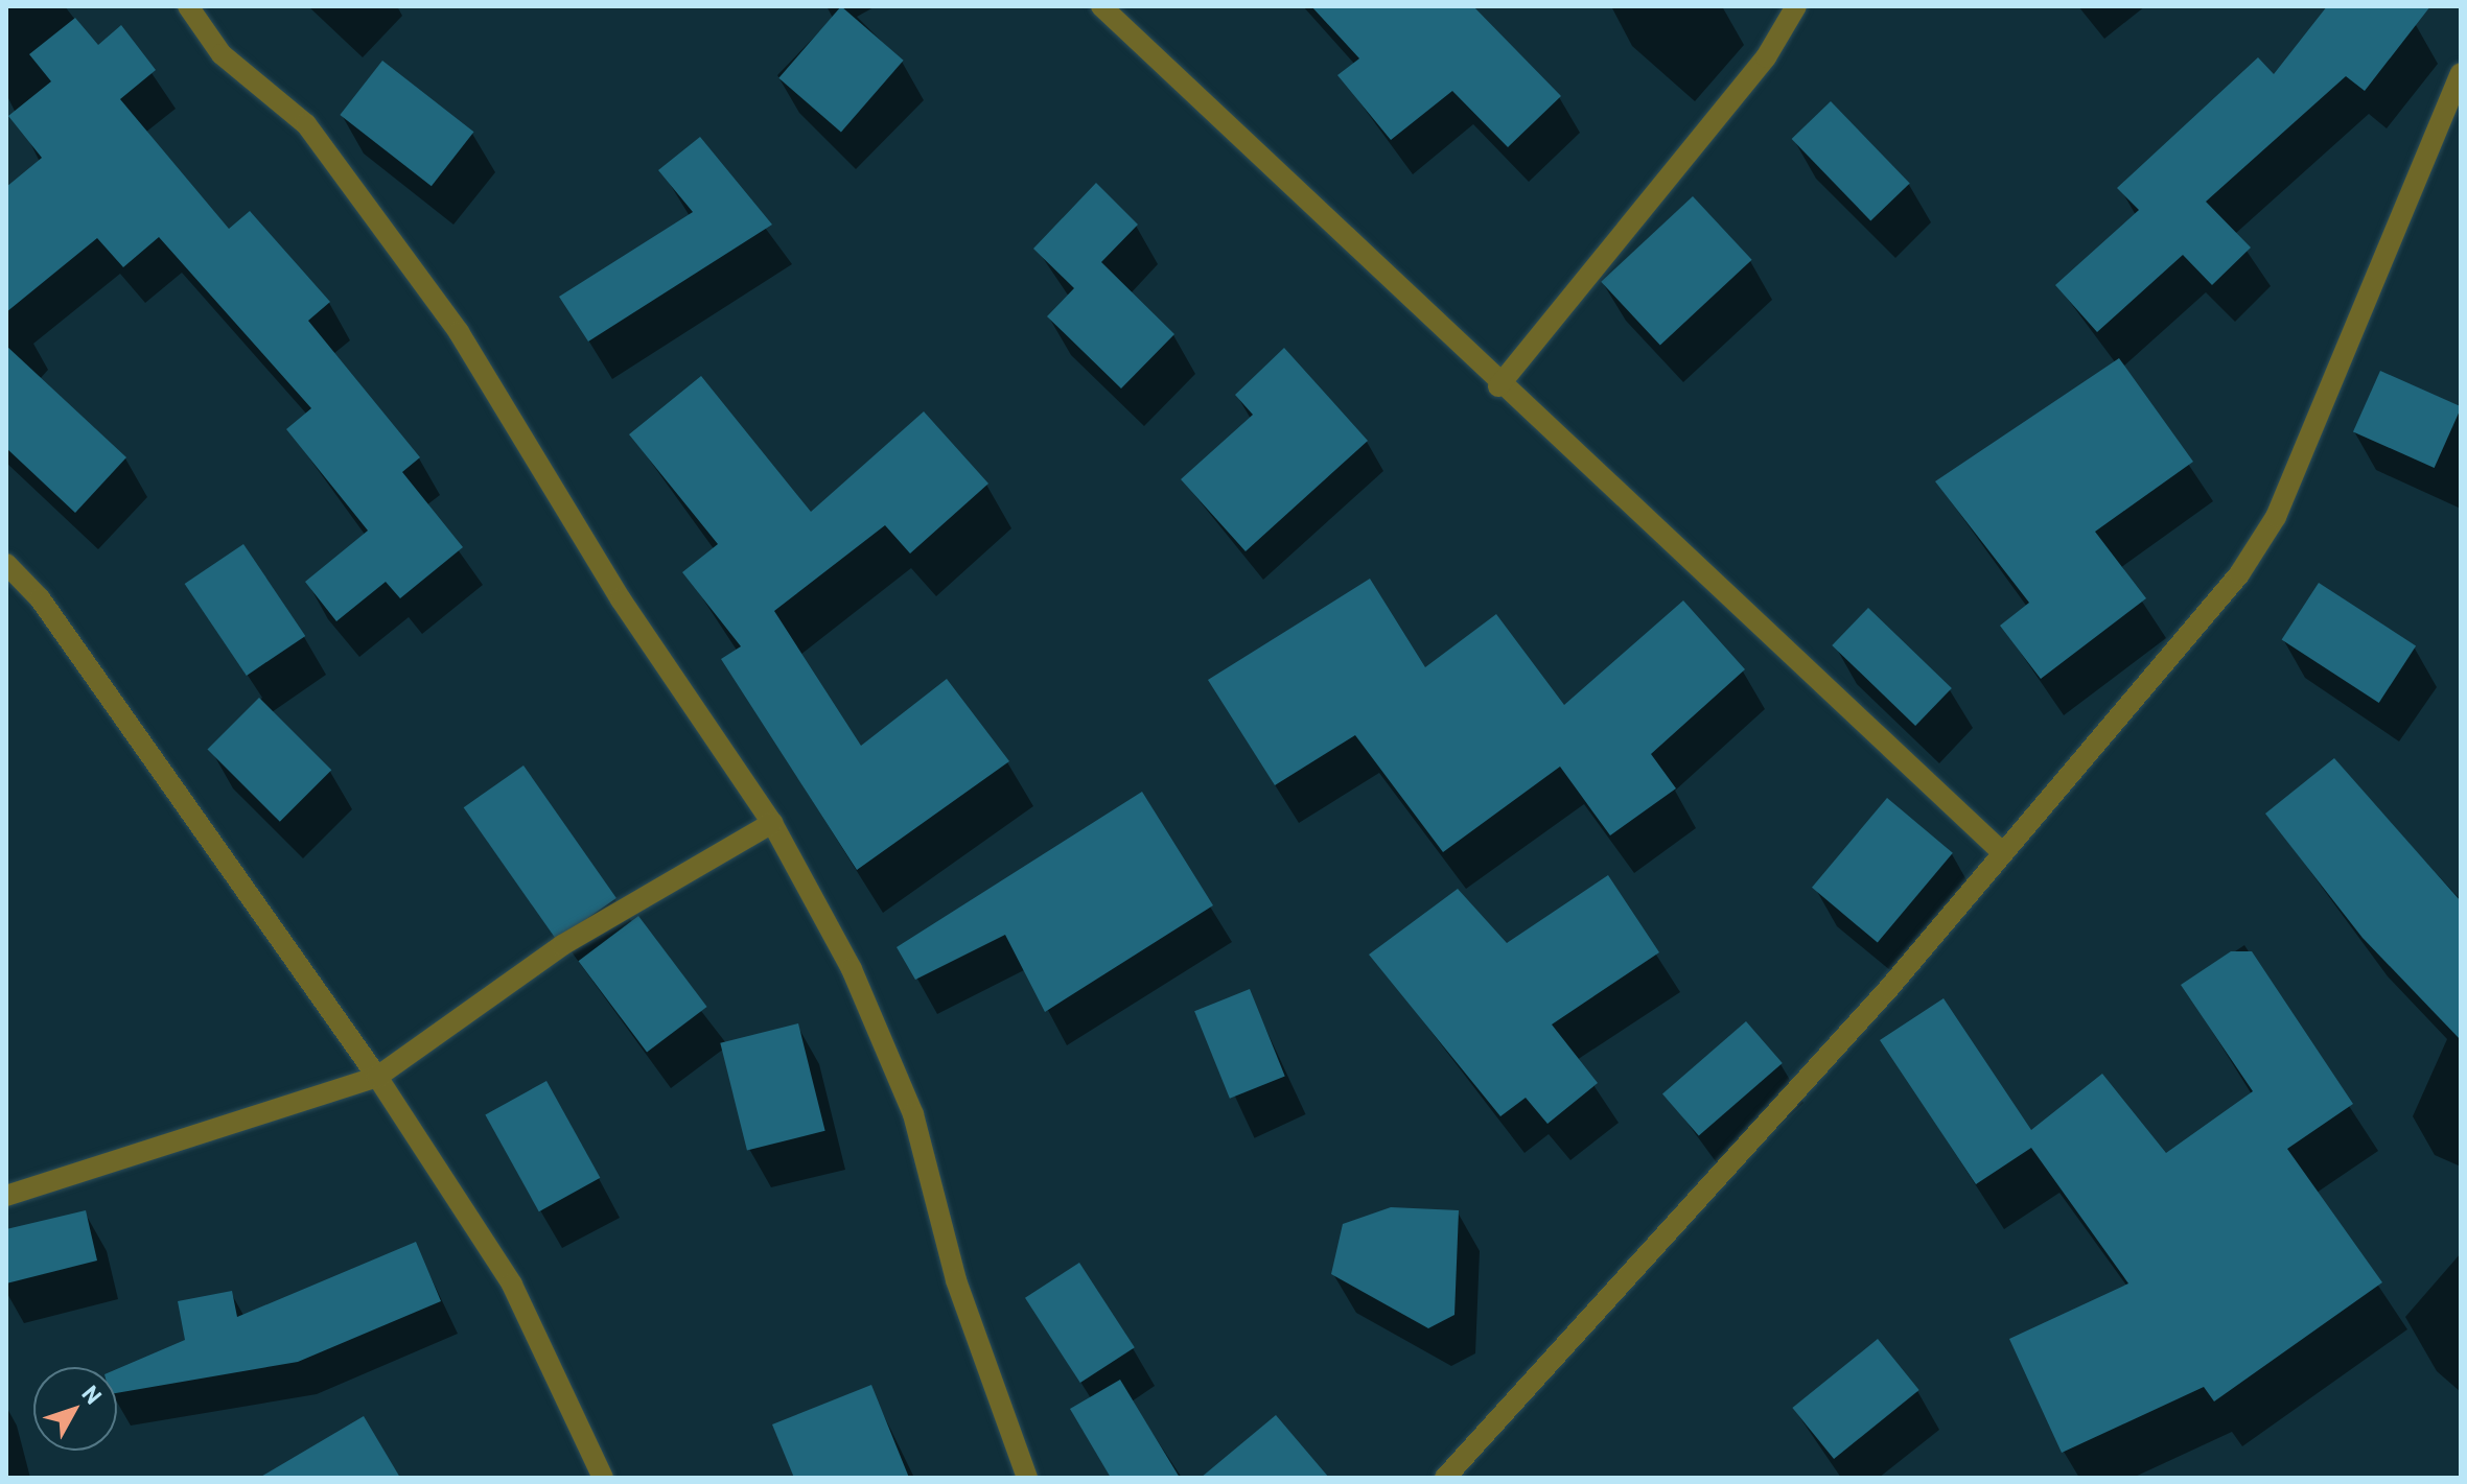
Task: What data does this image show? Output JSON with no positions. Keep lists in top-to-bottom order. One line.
{"north":"top right"}
